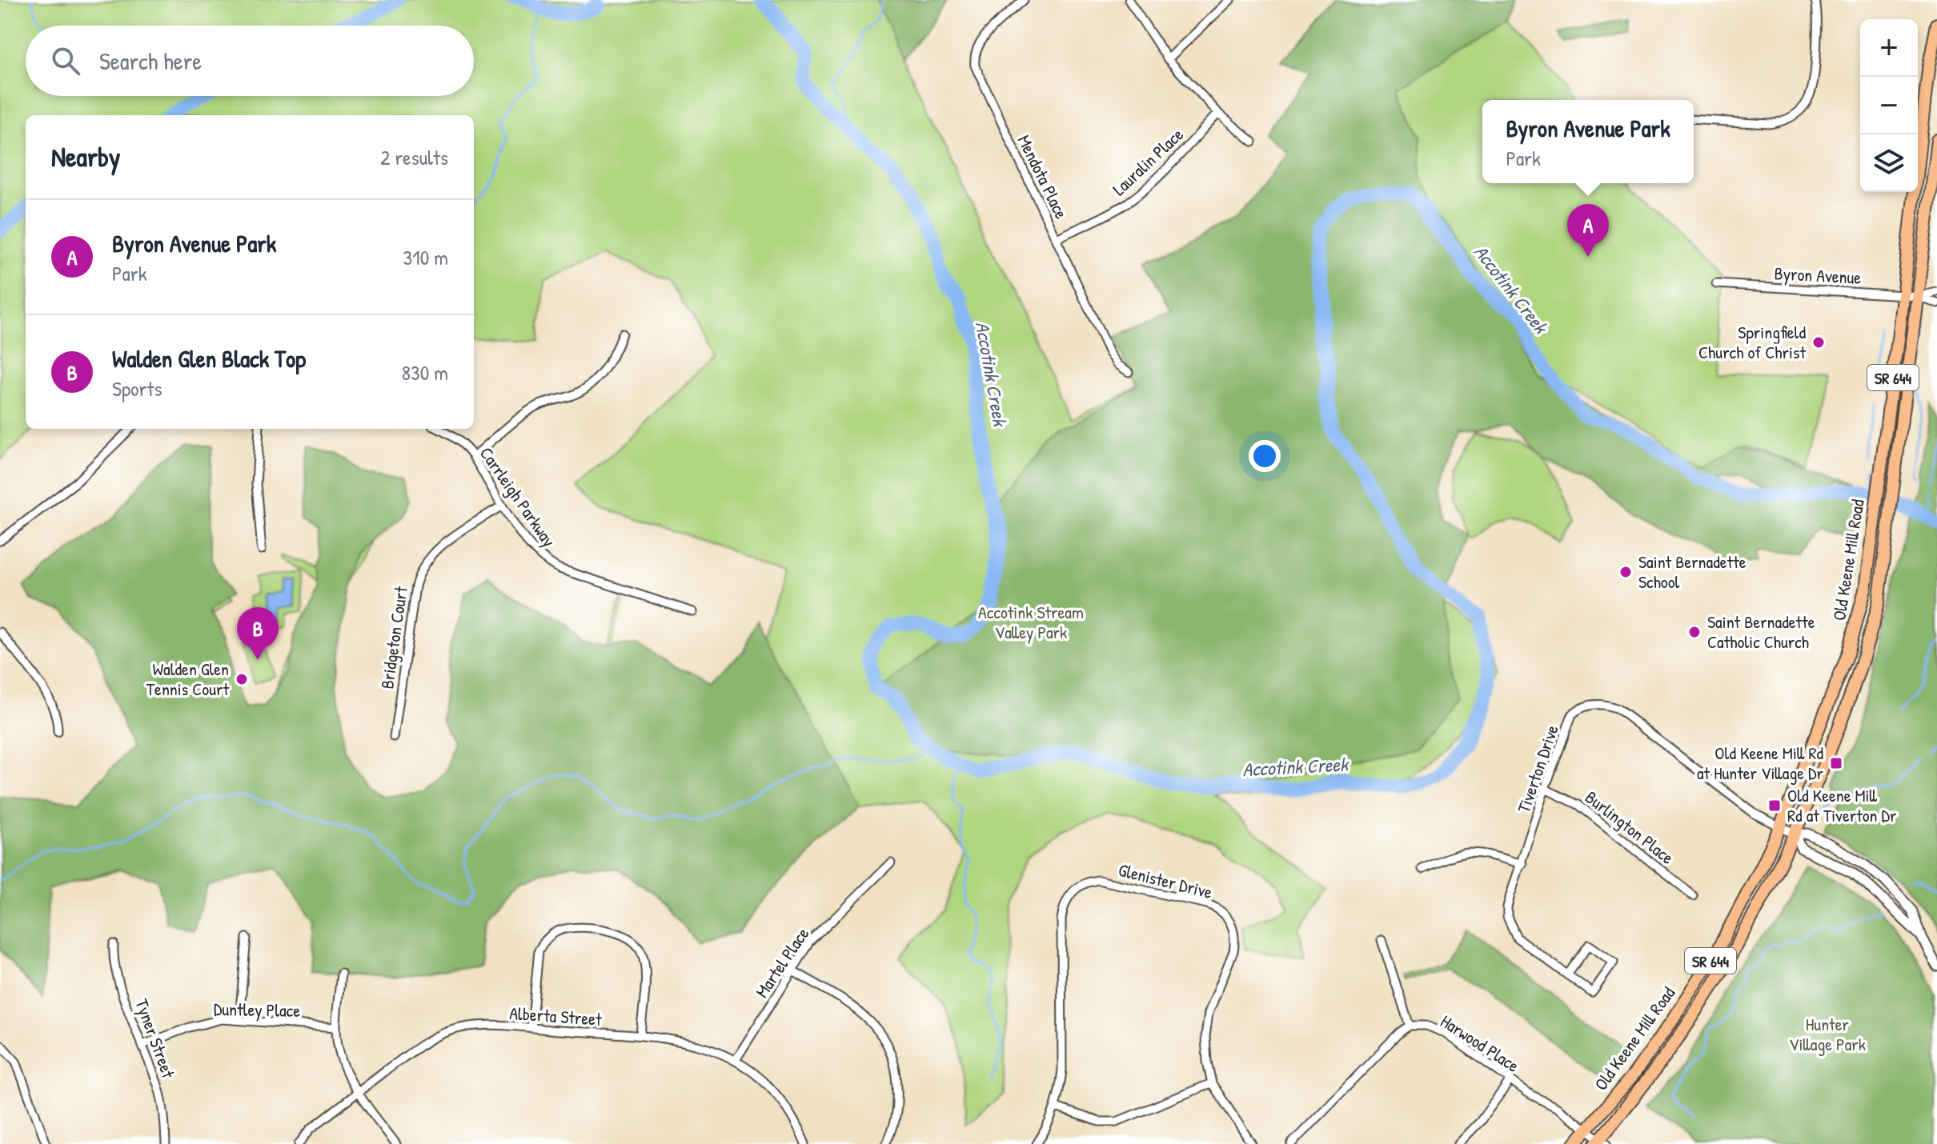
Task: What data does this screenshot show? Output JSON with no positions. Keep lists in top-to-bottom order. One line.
{"streets":{"main road":["SR 644","Old Keene Mill Road"],"street":["Lauralin Place","Mendota Place","Byron Avenue","Carrleigh Parkway","Bridgeton Court","Tiverton Drive","Burlington Place","Glenister Drive","Martel Place","Duntley Place","Alberta Street","Tyner Street","Harwood Place"]},"crossings":[["Lauralin Place","Mendota Place"],["Byron Avenue","Old Keene Mill Road"],["Carrleigh Parkway","Bridgeton Court"],["Old Keene Mill Road","Tiverton Drive"],["Old Keene Mill Road","Harwood Place"],["Tiverton Drive","Burlington Place"],["Martel Place","Alberta Street"],["Duntley Place","Tyner Street"]],"water":["Accotink Creek"],"parks":["Accotink Stream Valley Park","Hunter Village Park"],"places":{"other":["Springfield Church of Christ","Saint Bernadette School","Saint Bernadette Catholic Church","Walden Glen Tennis Court"],"transit":["Old Keene Mill Rd at Hunter Village Dr","Old Keene Mill Rd at Tiverton Dr"]},"page":{"map_buttons":["+","−"],"search":"Search here","popup":["Byron Avenue Park","Park"],"heading":["Nearby","2 results"],"list":[{"mark":"A","name":"Byron Avenue Park","note":"Park","value":"310 m"},{"mark":"B","name":"Walden Glen Black Top","note":"Sports","value":"830 m"}],"pins":["A","B"]}}
